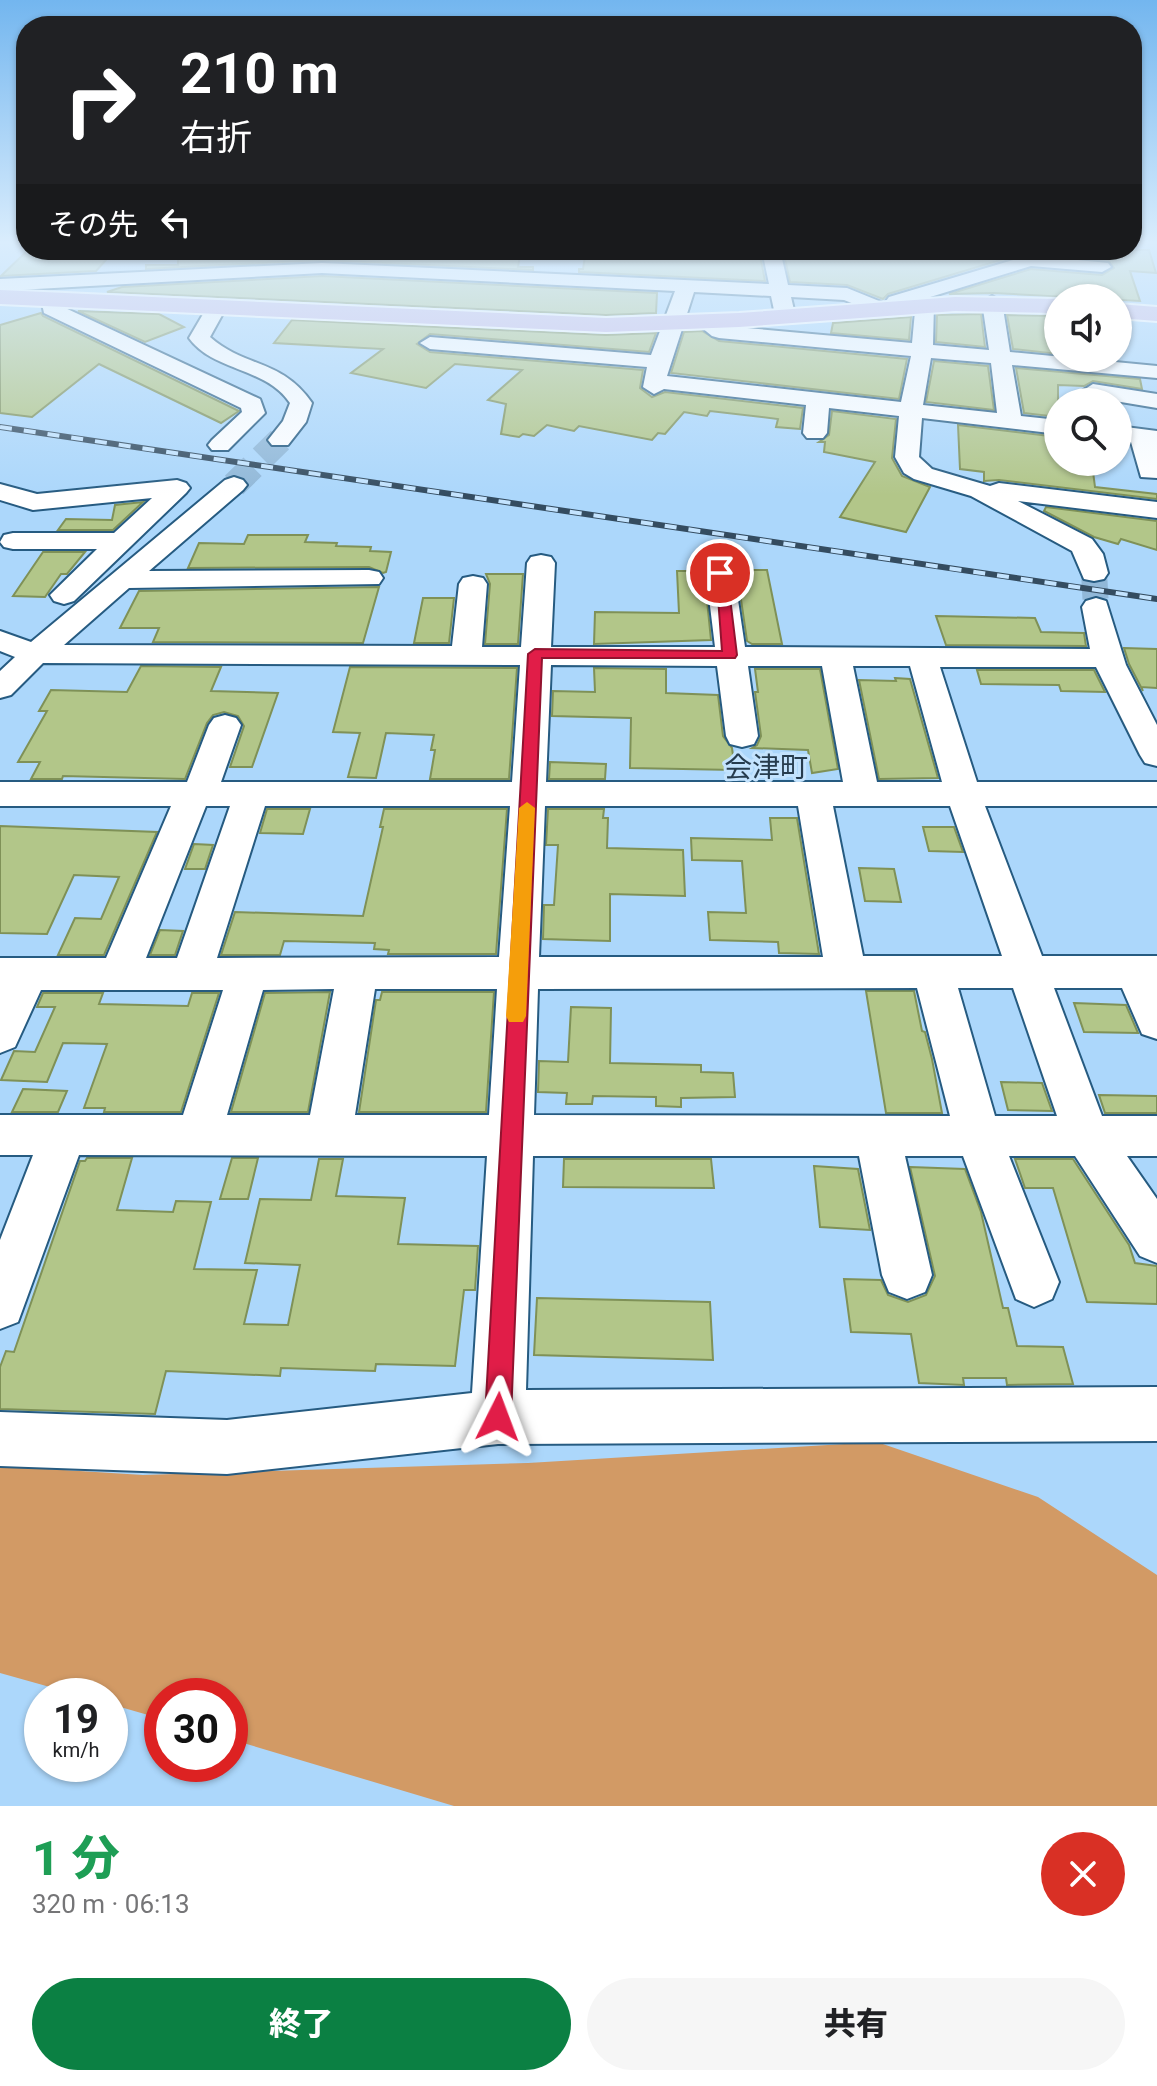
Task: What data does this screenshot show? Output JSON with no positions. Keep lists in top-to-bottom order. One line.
{"districts":["会津町"],"page":{"turn":["210 m","右折"],"then":"その先","speed":"19 km/h","limit":"30","heading":["1 分","320 m · 06:13"],"buttons":["終了","共有"]}}
